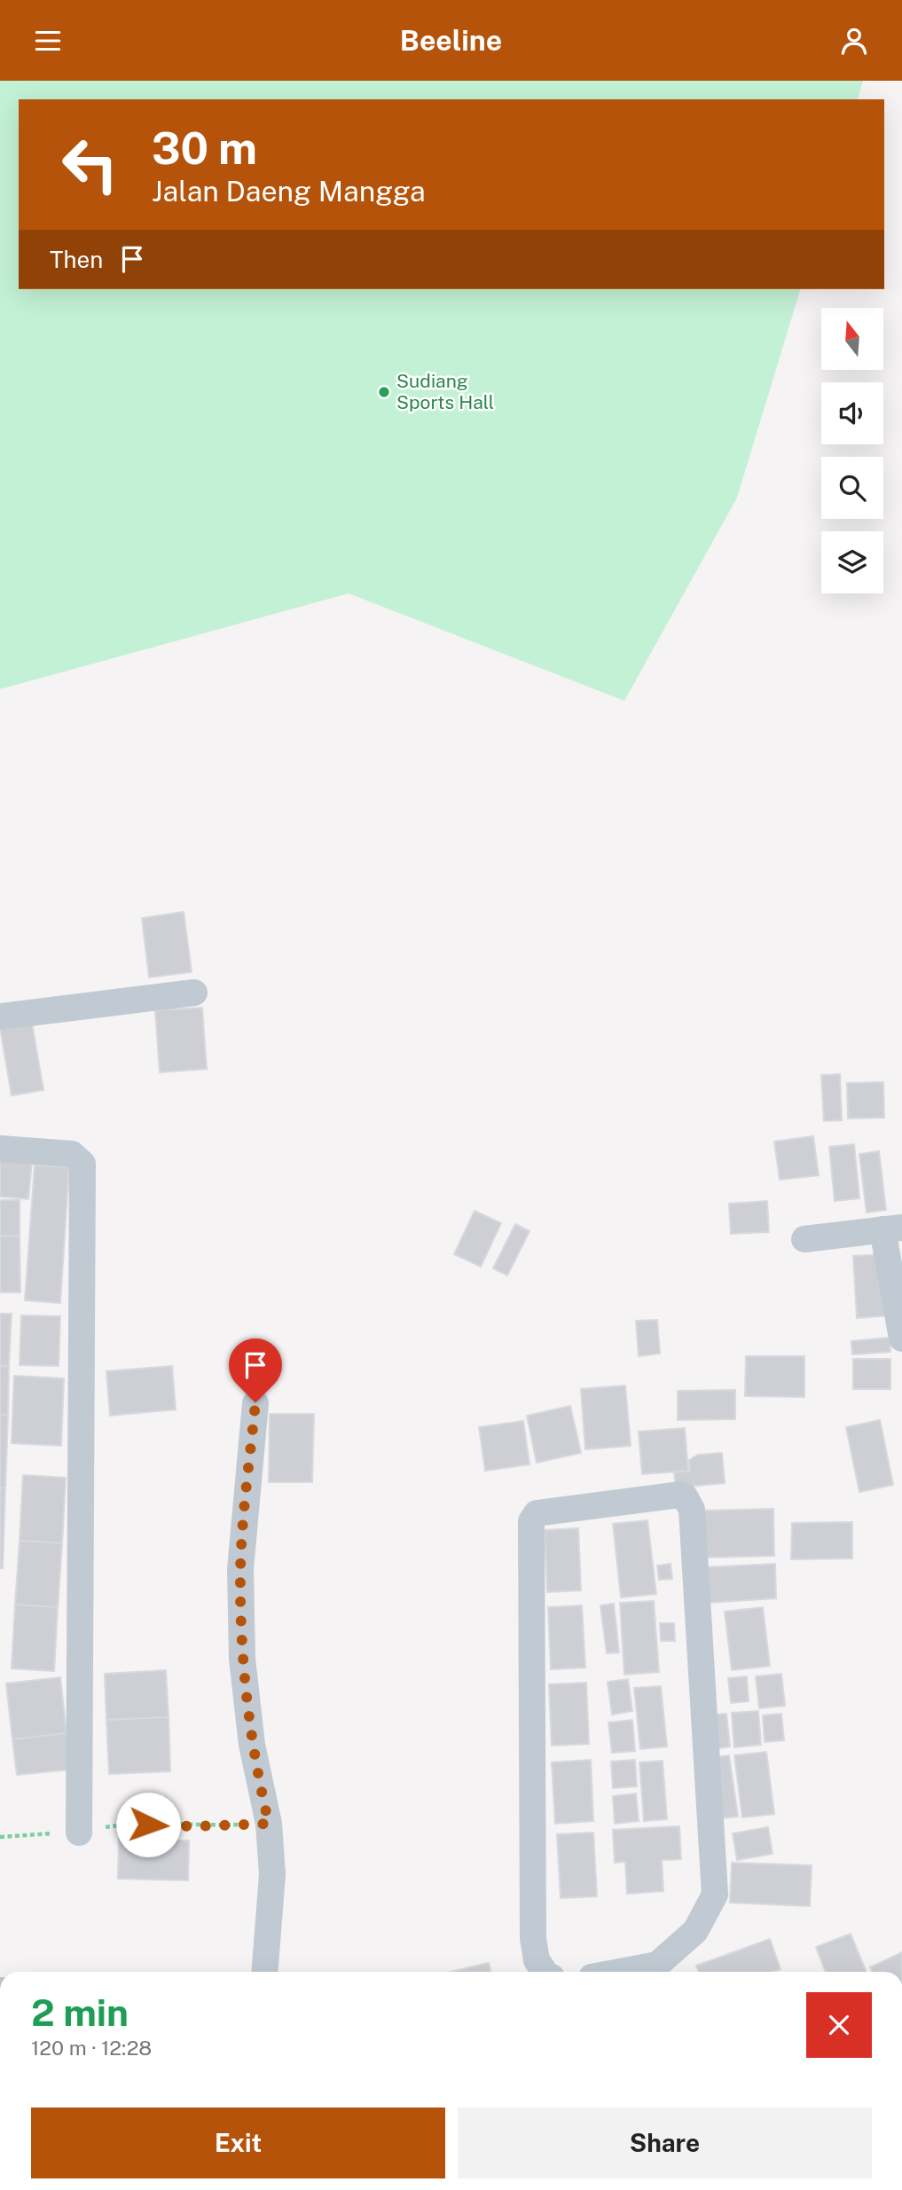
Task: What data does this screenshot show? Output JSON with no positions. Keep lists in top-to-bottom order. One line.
{"places":["Sudiang Sports Hall"],"north":"top","page":{"header":"Beeline","turn":["30 m","Jalan Daeng Mangga"],"then":"Then","heading":["2 min","120 m · 12:28"],"buttons":["Exit","Share"]}}
